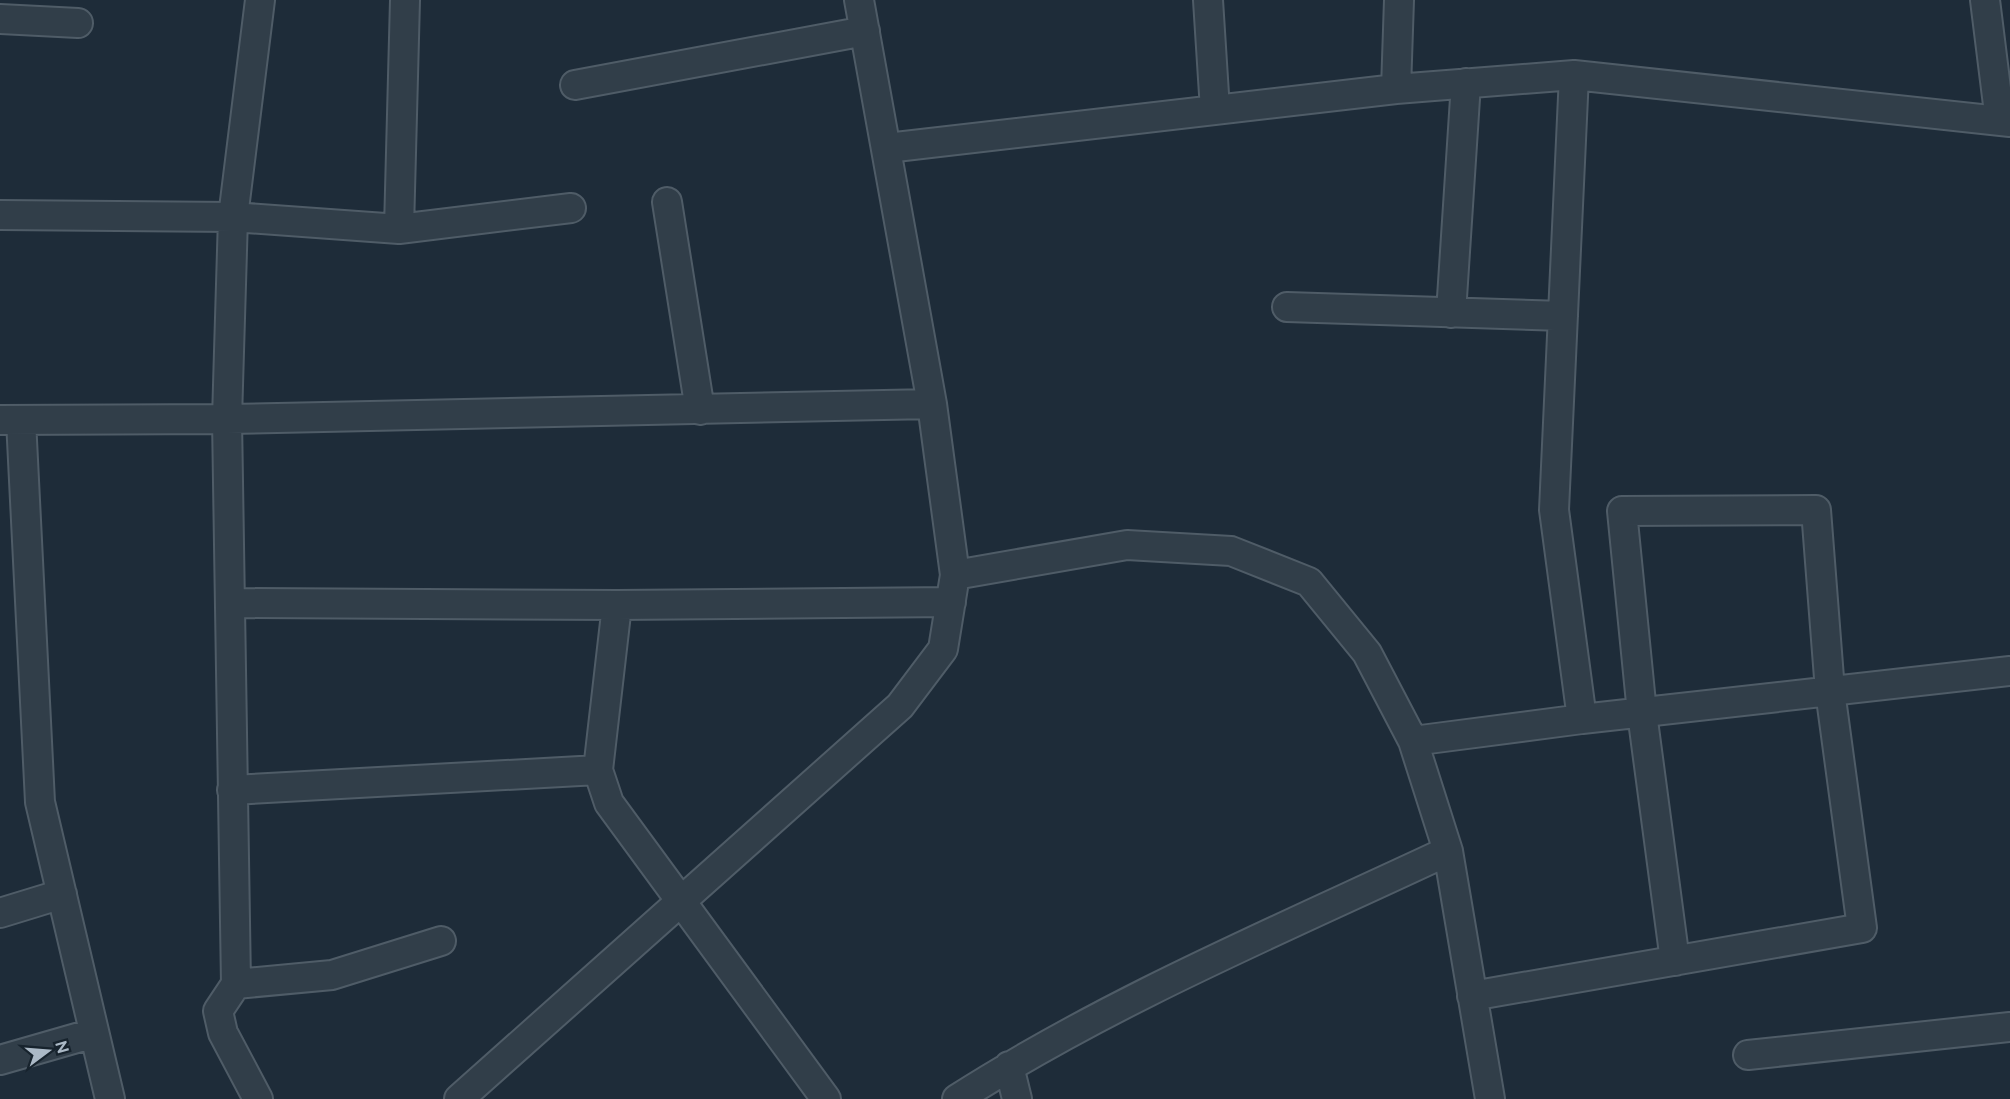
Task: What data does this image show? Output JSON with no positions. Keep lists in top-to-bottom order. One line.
{"north":"right"}
